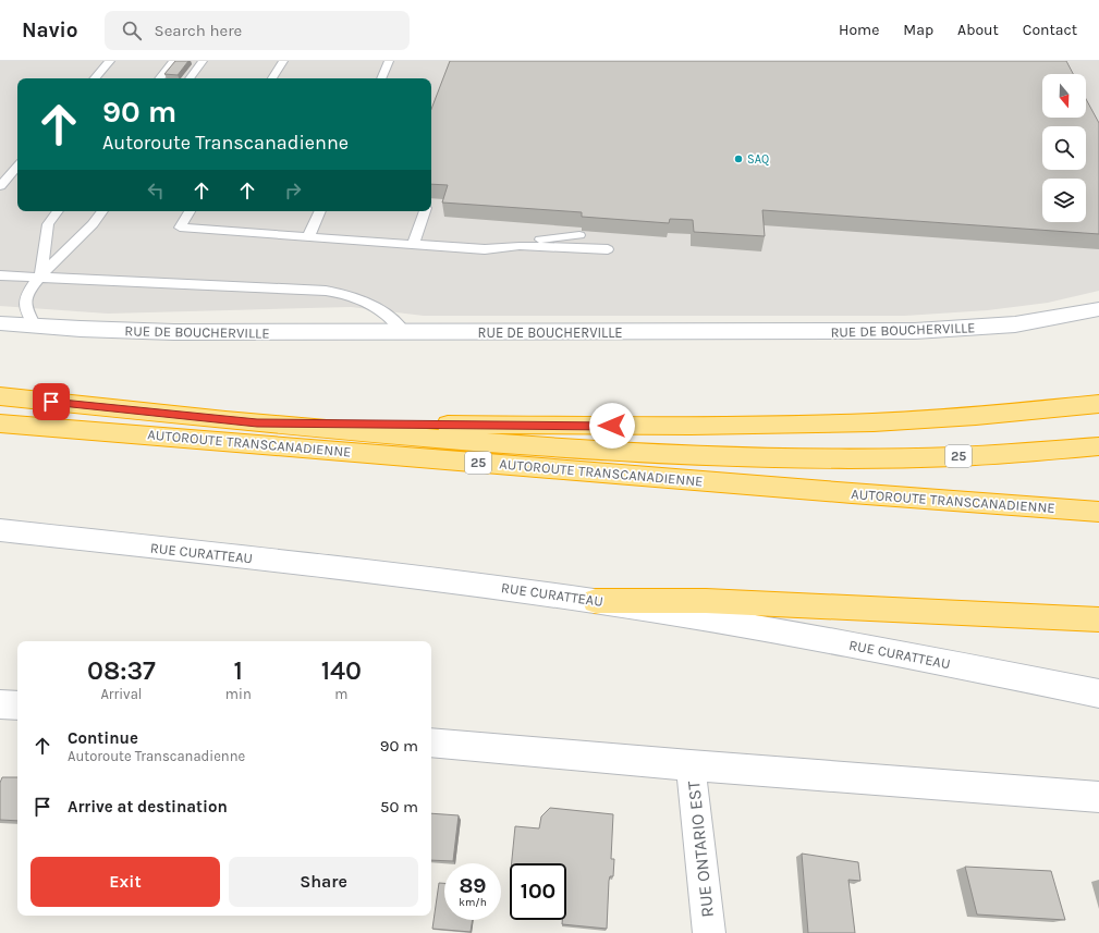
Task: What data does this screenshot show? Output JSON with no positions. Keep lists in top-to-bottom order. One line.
{"streets":{"highway":["AUTOROUTE TRANSCANADIENNE","25"],"main road":["RUE DE BOUCHERVILLE","RUE CURATTEAU","RUE ONTARIO EST"]},"places":["SAQ"],"north":"bottom","page":{"header":"Navio","search":"Search here","nav":["Home","Map","About","Contact"],"turn":["90 m","Autoroute Transcanadienne"],"eta":["08:37","Arrival","1","min","140","m"],"list":[{"name":"Continue","note":"Autoroute Transcanadienne","value":"90 m"},{"name":"Arrive at destination","value":"50 m"}],"buttons":["Exit","Share"],"speed":"89 km/h","limit":"100"}}
